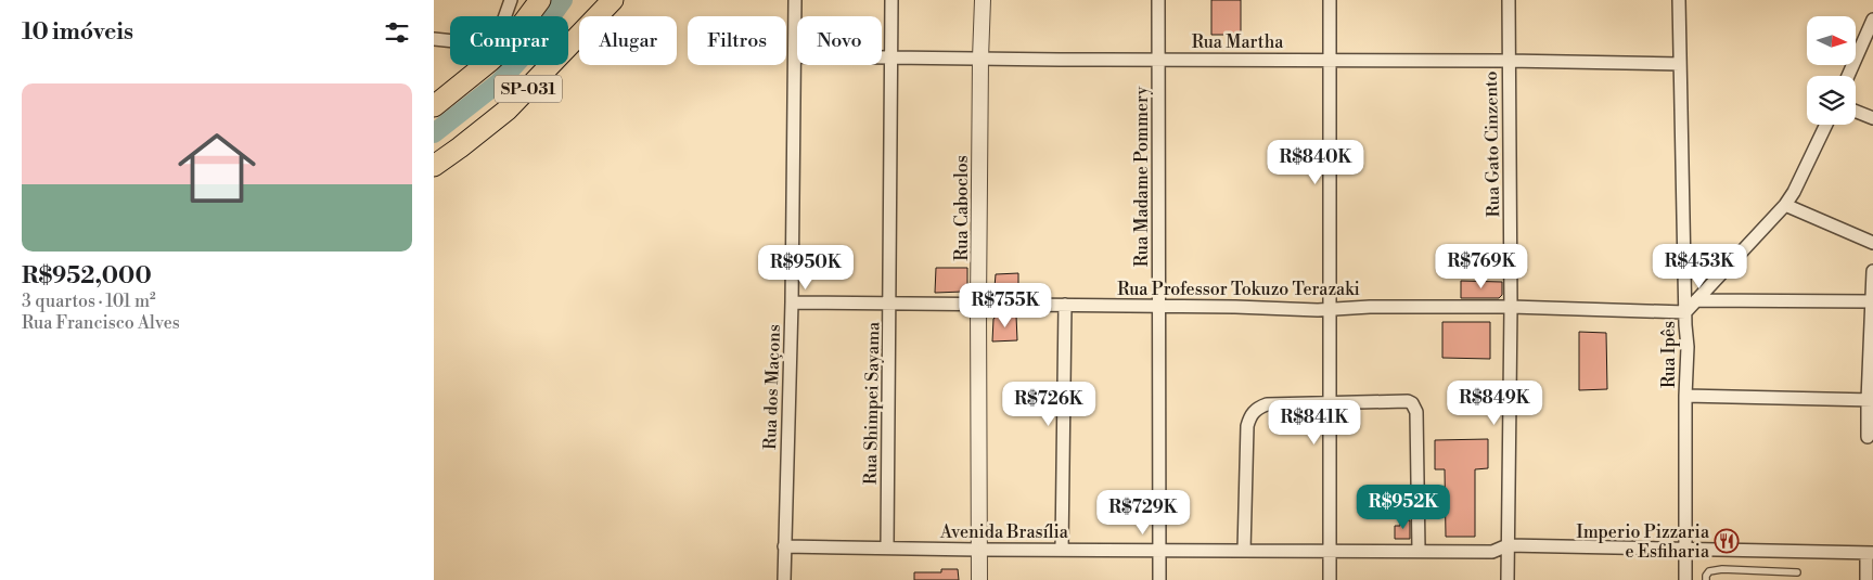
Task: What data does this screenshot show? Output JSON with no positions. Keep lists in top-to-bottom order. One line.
{"streets":{"highway":["SP-031"],"street":["Rua Martha","Rua Gato Cinzento","Rua Madame Pommery","Rua Caboclos","Rua Professor Tokuzo Terazaki","Rua Ipês","Rua dos Maçons","Rua Shimpei Sayama","Avenida Brasília"]},"crossings":[["Rua Martha","Rua Gato Cinzento"],["Rua Martha","Rua Madame Pommery"],["Rua Martha","Rua Caboclos"],["Rua Martha","Rua Ipês"],["Rua Martha","Rua dos Maçons"],["Rua Martha","Rua Shimpei Sayama"],["Rua Gato Cinzento","Rua Professor Tokuzo Terazaki"],["Rua Gato Cinzento","Avenida Brasília"],["Rua Madame Pommery","Rua Professor Tokuzo Terazaki"],["Rua Madame Pommery","Avenida Brasília"],["Rua Caboclos","Rua Professor Tokuzo Terazaki"],["Rua Caboclos","Avenida Brasília"],["Rua Professor Tokuzo Terazaki","Rua Ipês"],["Rua Professor Tokuzo Terazaki","Rua dos Maçons"],["Rua Professor Tokuzo Terazaki","Rua Shimpei Sayama"],["Rua Ipês","Avenida Brasília"],["Rua dos Maçons","Avenida Brasília"],["Rua Shimpei Sayama","Avenida Brasília"]],"places":{"restaurant":["Imperio Pizzaria e Esfiharia"]},"north":"right","page":{"heading":"10 imóveis","chip":["Comprar","Alugar","Filtros","Novo"],"list":[{"name":"R$952,000","note":"3 quartos · 101 m² · Rua Francisco Alves"}],"price":["R$840K","R$769K","R$453K","R$950K","R$755K","R$849K","R$726K","R$841K","R$952K","R$729K"]}}
